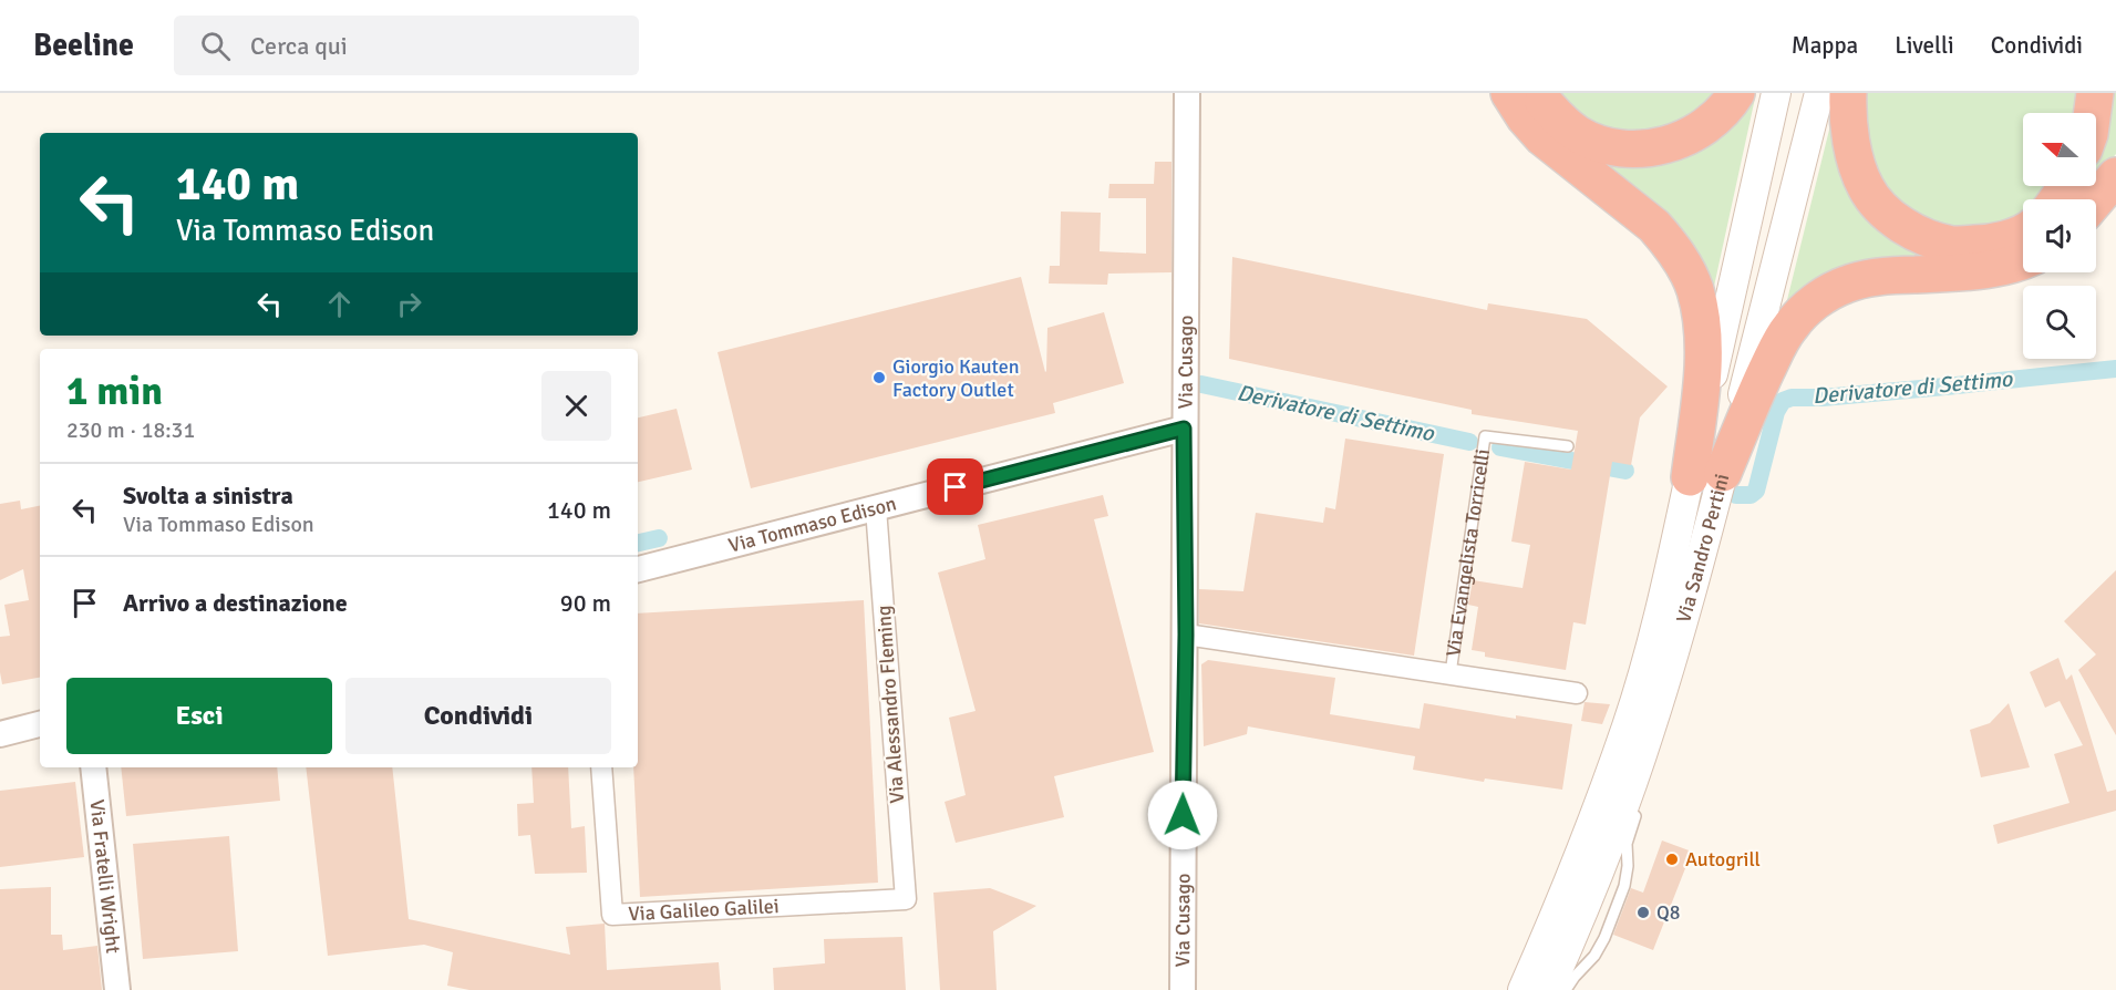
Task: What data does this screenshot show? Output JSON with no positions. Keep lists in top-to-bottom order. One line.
{"streets":{"main road":["Via Sandro Pertini"],"street":["Via Cusago","Via Tommaso Edison","Via Evangelista Torricelli","Via Alessandro Fleming","Via Fratelli Wright","Via Galileo Galilei"]},"crossings":[["Via Cusago","Via Tommaso Edison"],["Via Cusago","Via Evangelista Torricelli"],["Via Tommaso Edison","Via Alessandro Fleming"],["Via Alessandro Fleming","Via Galileo Galilei"]],"water":["Derivatore di Settimo"],"places":["Giorgio Kauten Factory Outlet","Autogrill","Q8"],"north":"left","page":{"header":"Beeline","search":"Cerca qui","nav":["Mappa","Livelli","Condividi"],"turn":["140 m","Via Tommaso Edison"],"heading":["1 min","230 m · 18:31"],"list":[{"name":"Svolta a sinistra","note":"Via Tommaso Edison","value":"140 m"},{"name":"Arrivo a destinazione","value":"90 m"}],"buttons":["Esci","Condividi"]}}
